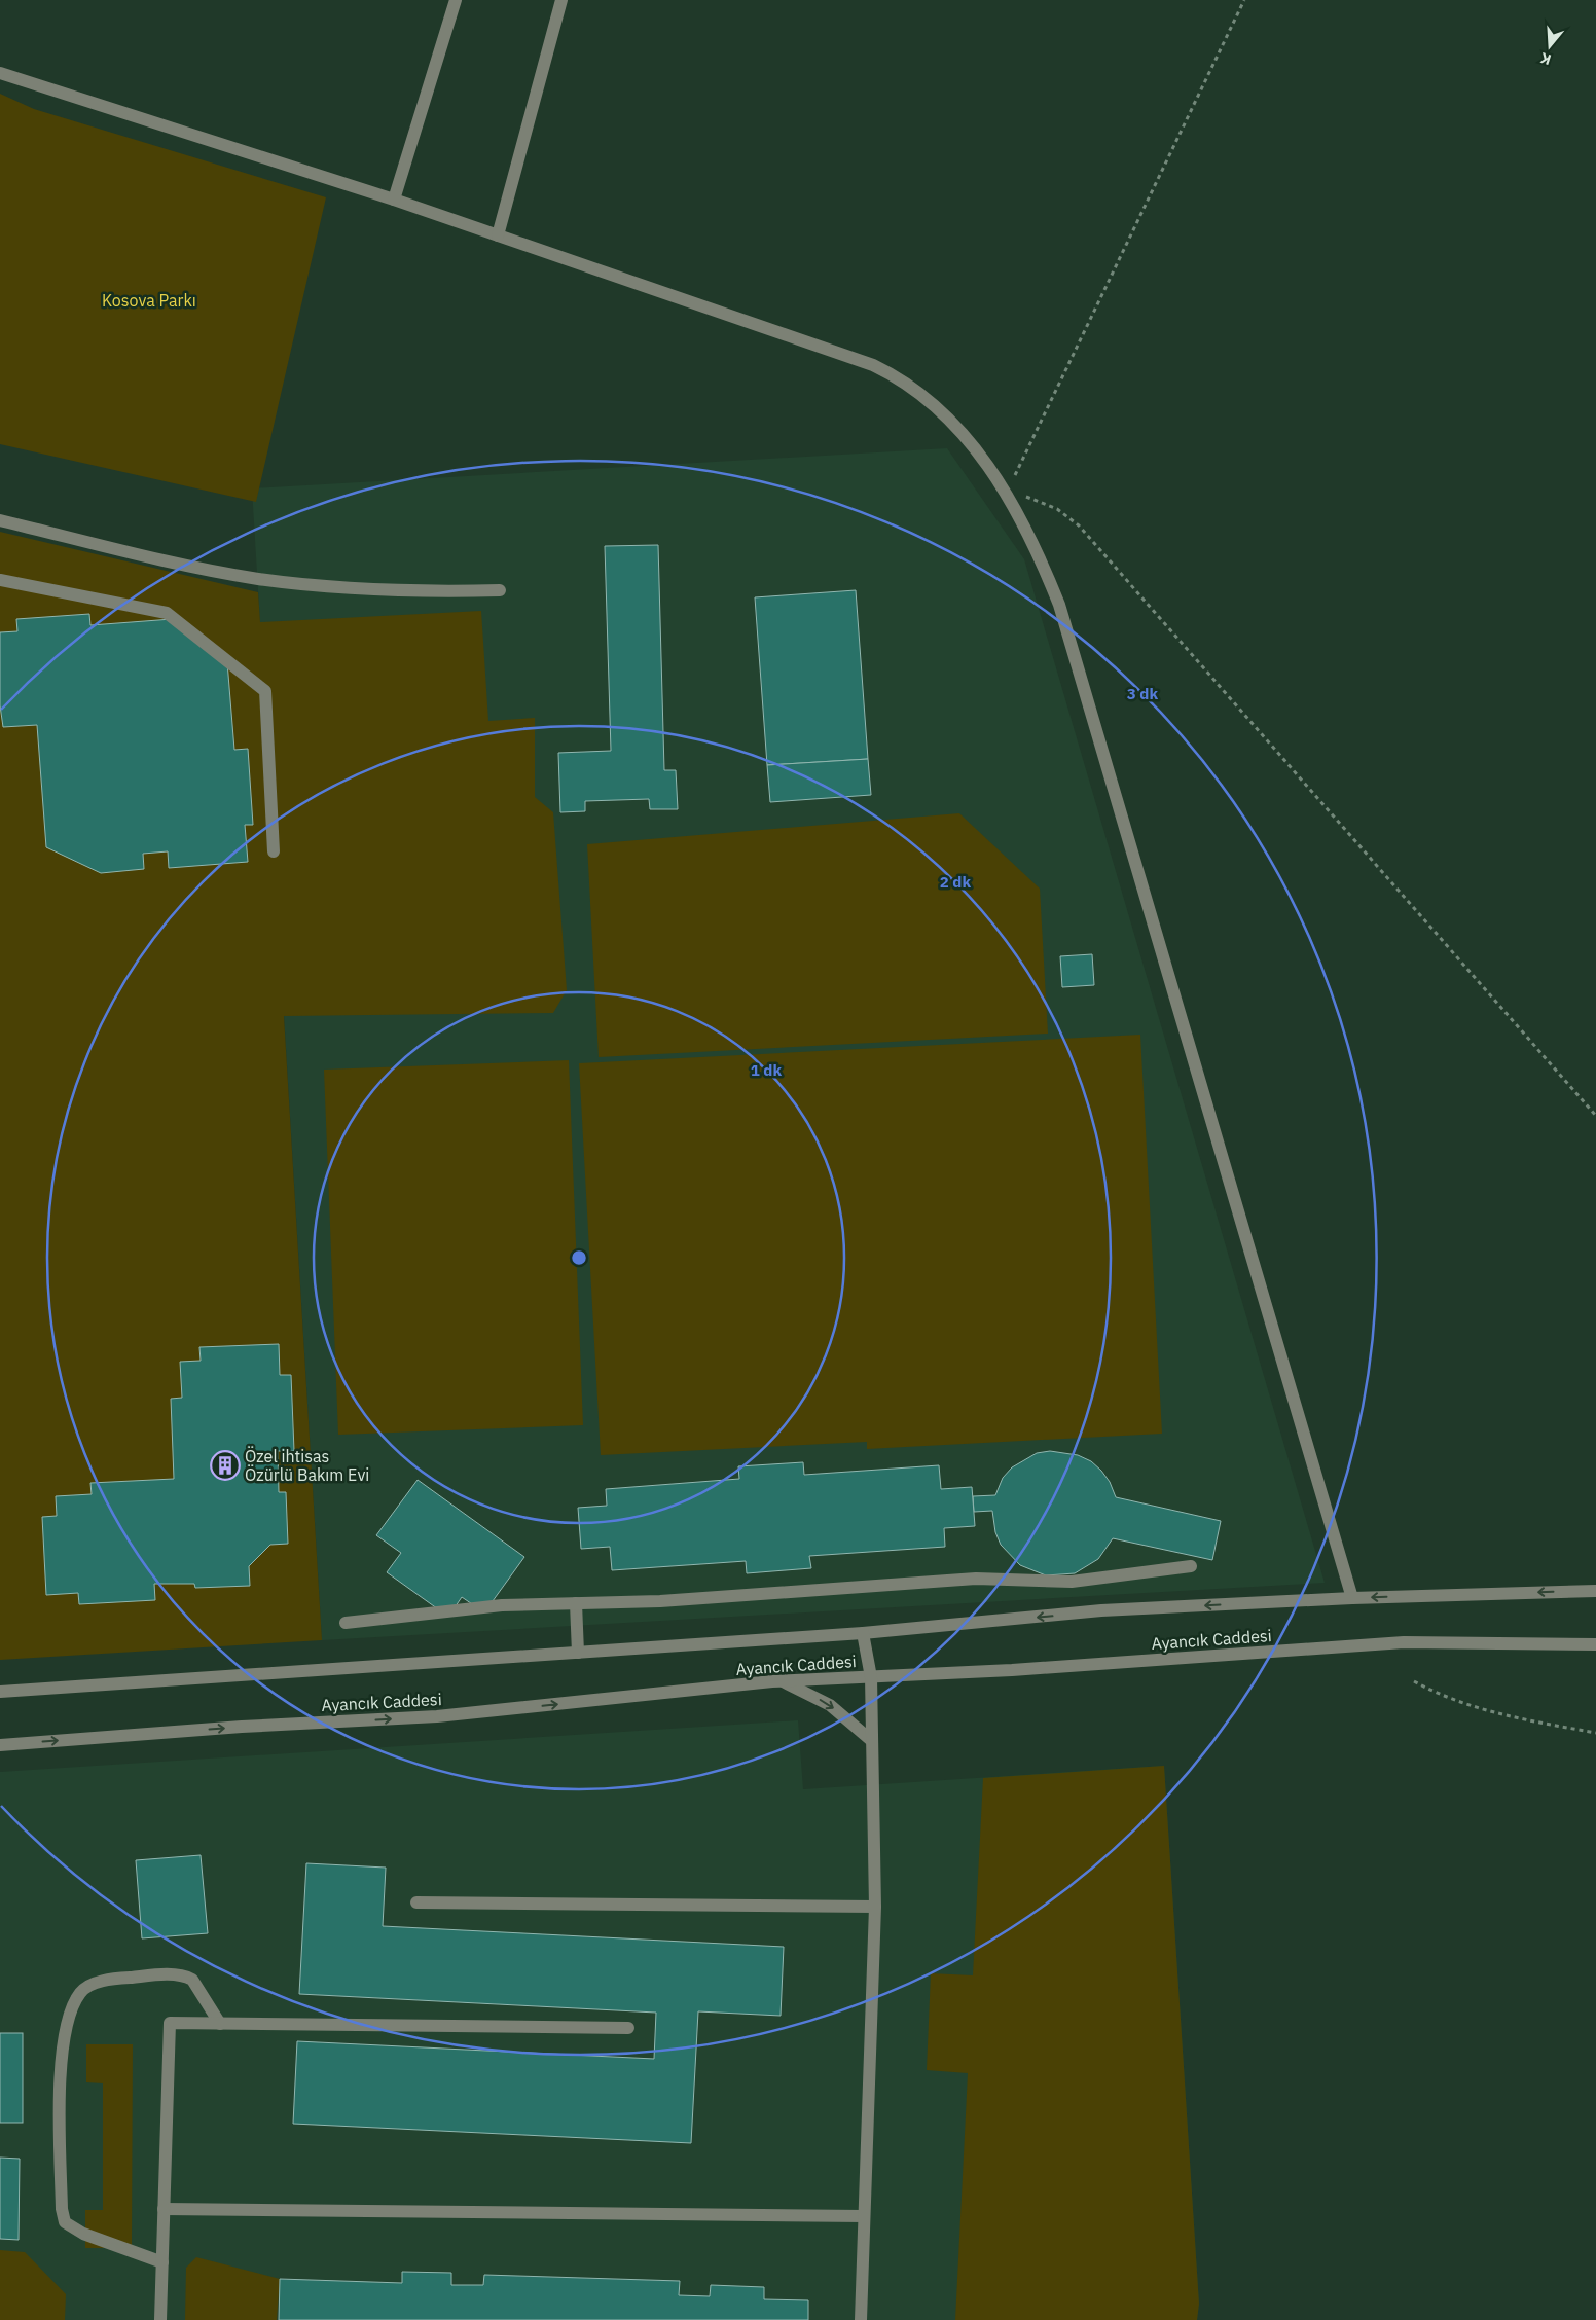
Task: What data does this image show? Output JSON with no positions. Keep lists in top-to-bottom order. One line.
{"streets":{"street":["Ayancık Caddesi"]},"parks":["Kosova Parkı"],"places":{"building":["Özel ihtisas Özürlü Bakım Evi"]},"north":"bottom","rings":["3 dk","2 dk","1 dk"]}
